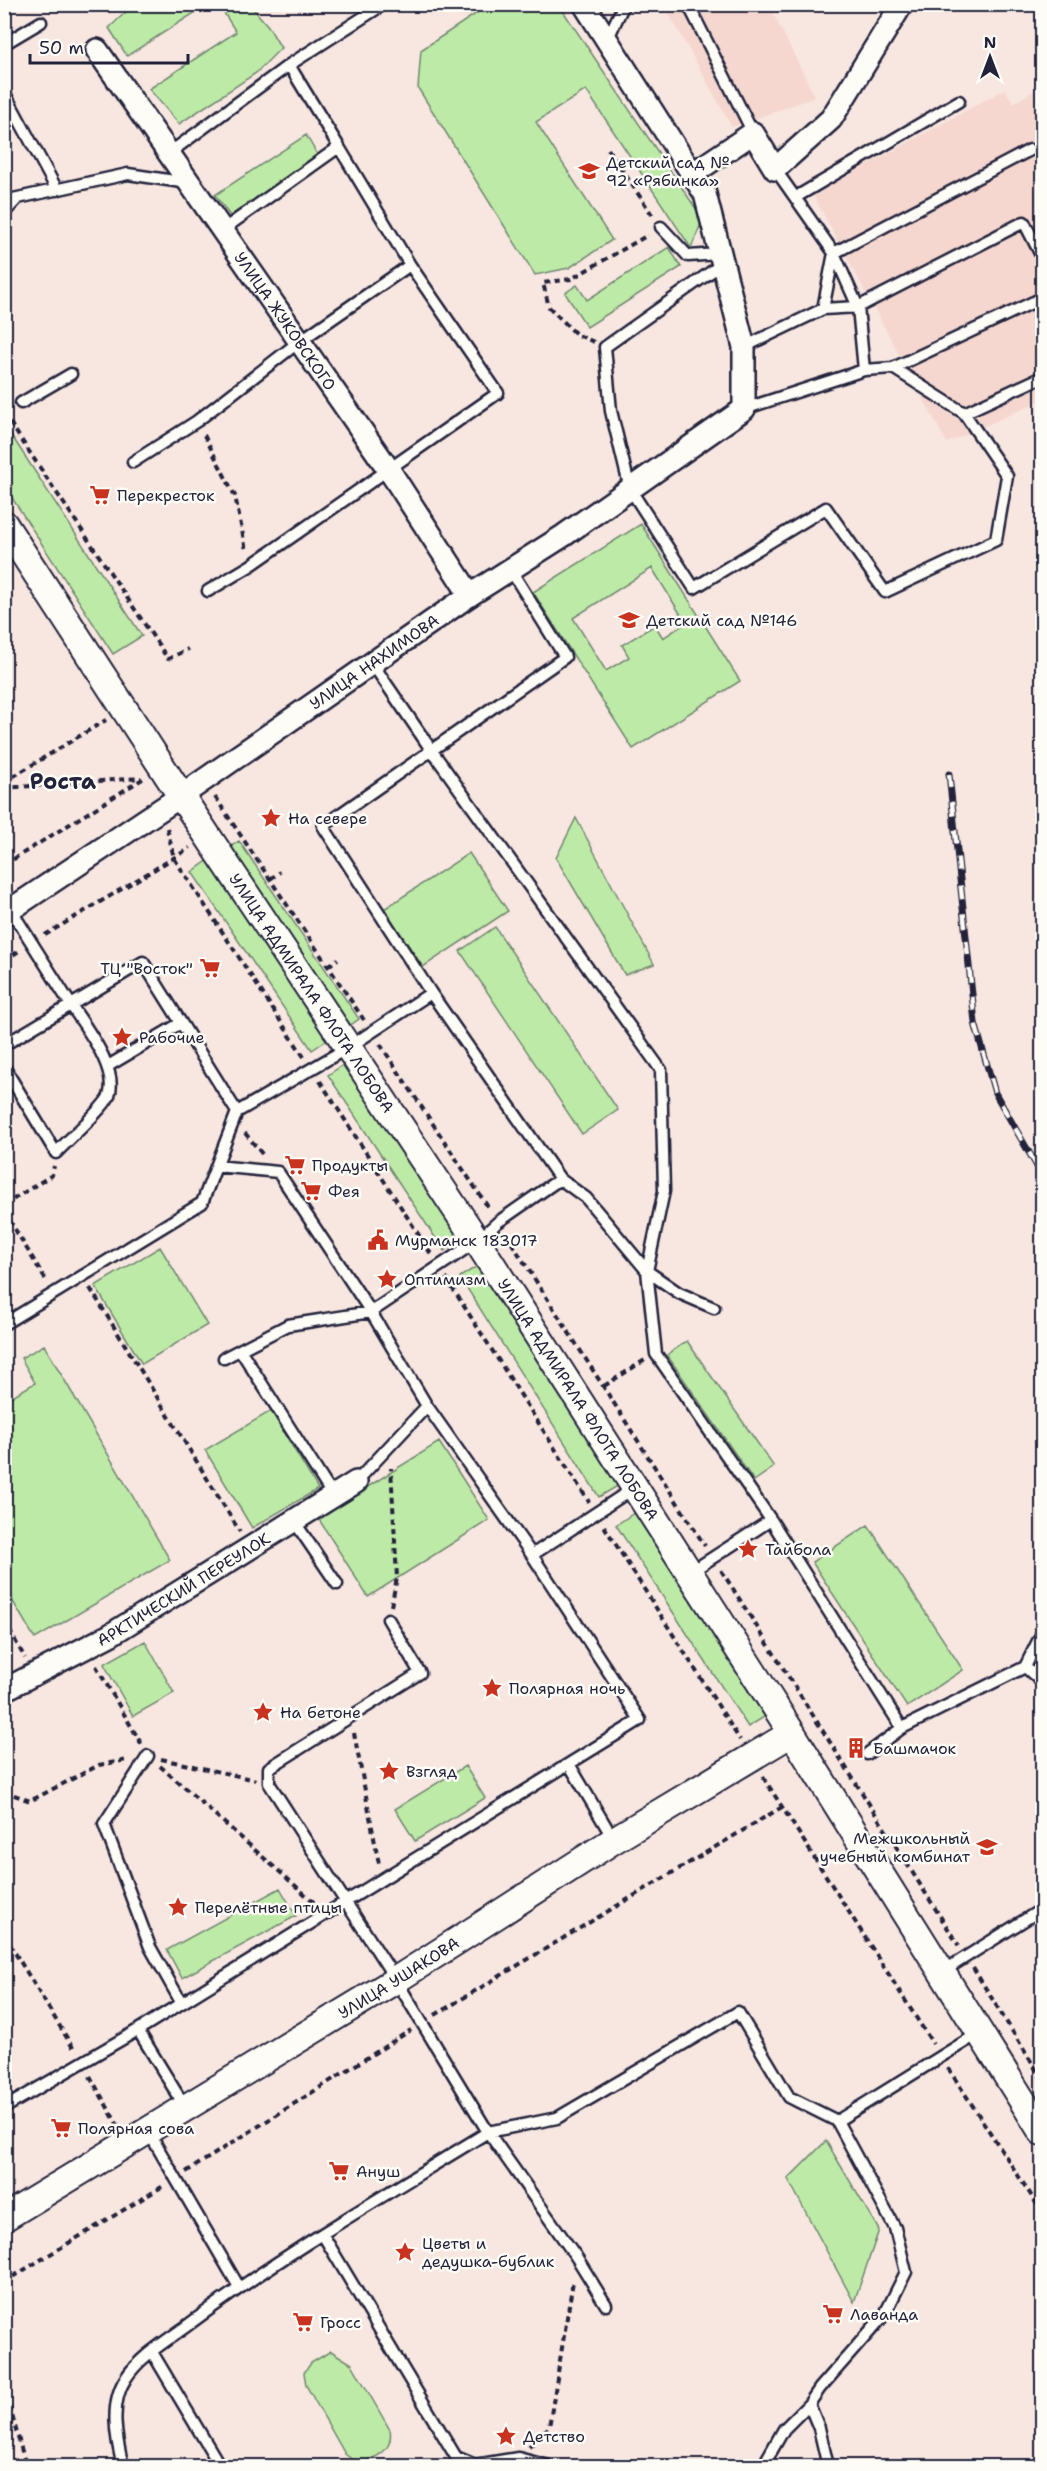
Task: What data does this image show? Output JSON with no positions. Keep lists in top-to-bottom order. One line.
{"streets":{"street":["УЛИЦА ЖУКОВСКОГО","УЛИЦА НАХИМОВА","УЛИЦА АДМИРАЛА ФЛОТА ЛОБОВА","АРКТИЧЕСКИЙ ПЕРЕУЛОК","УЛИЦА УШАКОВА"]},"crossings":[["УЛИЦА ЖУКОВСКОГО","УЛИЦА НАХИМОВА"],["УЛИЦА НАХИМОВА","УЛИЦА АДМИРАЛА ФЛОТА ЛОБОВА"],["УЛИЦА АДМИРАЛА ФЛОТА ЛОБОВА","УЛИЦА УШАКОВА"]],"districts":["Роста"],"places":{"school or university":["Детский сад № 92 «Рябинка»","Детский сад №146","Межшкольный учебный комбинат"],"supermarket":["Перекресток","ТЦ \"Восток\"","Продукты","Фея","Полярная сова","Ануш","Лаванда","Гросс"],"place":["На севере","Рабочие","Оптимизм","Тайбола","Полярная ночь","На бетоне","Взгляд","Перелётные птицы","Цветы и дедушка-бублик","Детство"],"public building":["Мурманск 183017"],"building":["Башмачок"]},"scale_bar":"50 m","north":"top"}
